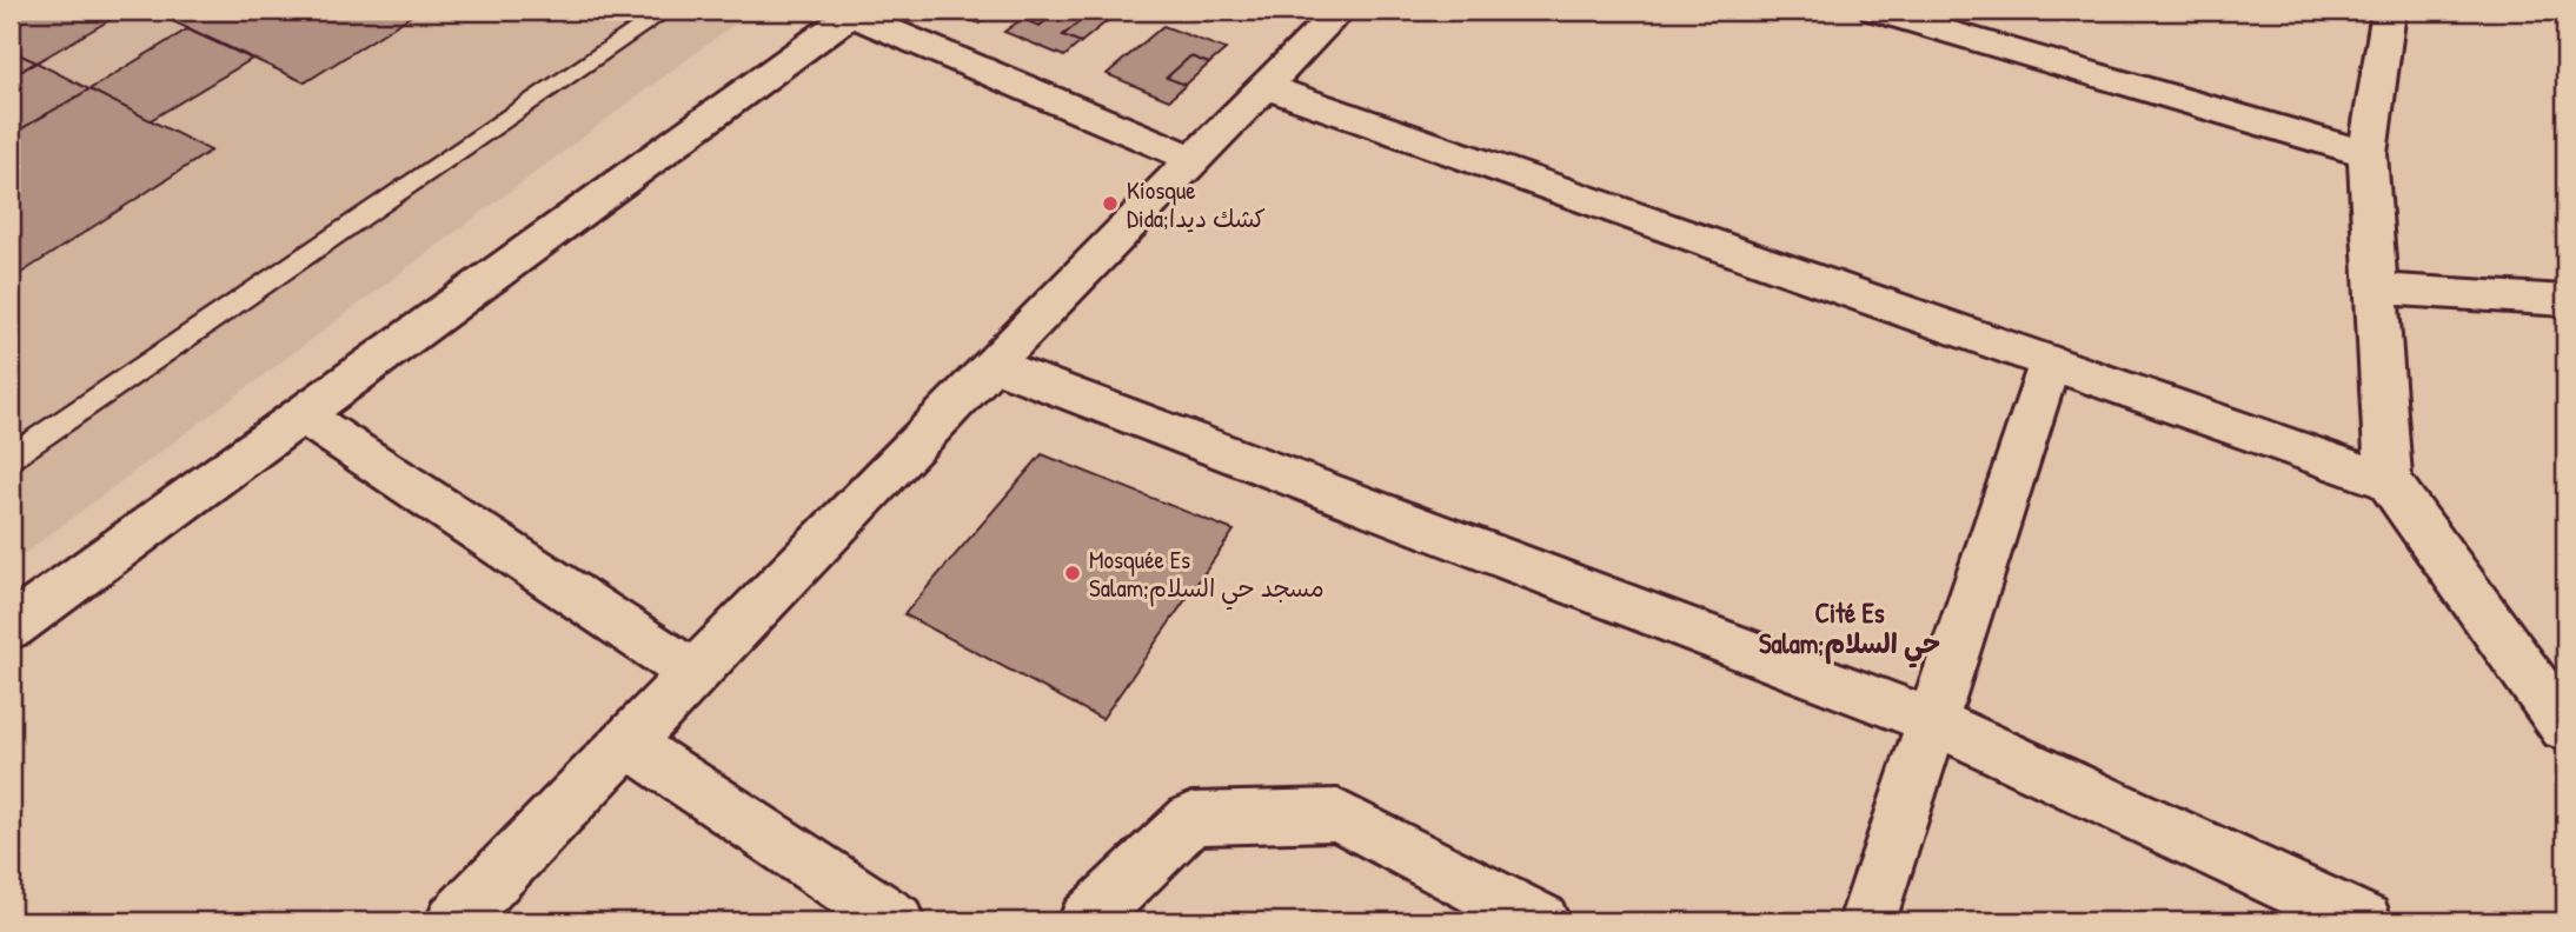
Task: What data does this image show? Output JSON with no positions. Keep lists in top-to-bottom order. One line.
{"districts":["Cité Es Salam;حي السلام"],"places":["Kiosque Dida;كشك ديدا","Mosquée Es Salam;مسجد حي السلام"]}
